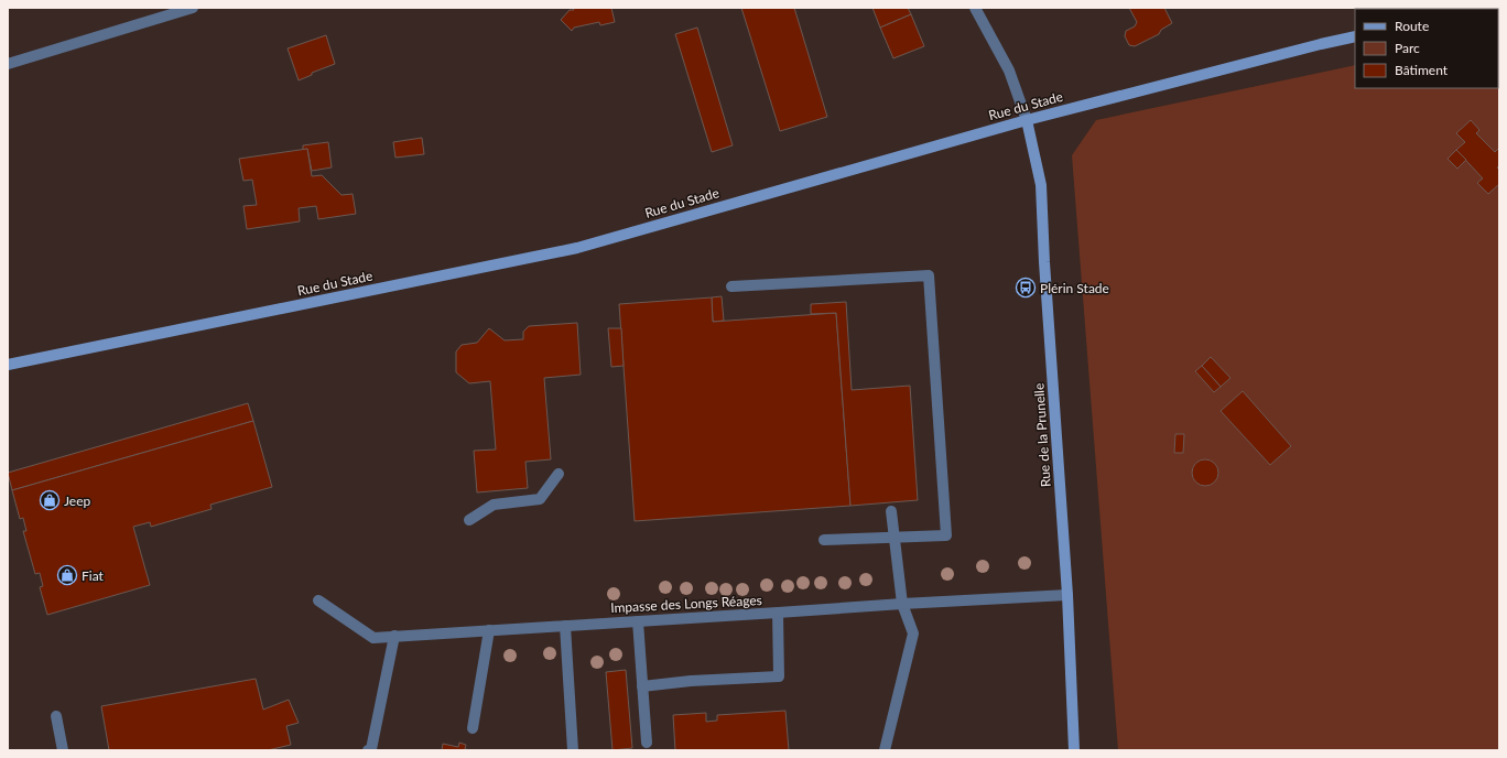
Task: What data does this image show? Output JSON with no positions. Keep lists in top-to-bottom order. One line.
{"streets":{"main road":["Rue du Stade","Rue de la Prunelle"],"street":["Impasse des Longs Réages"]},"crossings":[["Rue du Stade","Rue de la Prunelle"],["Rue de la Prunelle","Impasse des Longs Réages"]],"places":{"bus stop":["Plérin Stade"],"shop":["Jeep","Fiat"]},"legend":["Route","Parc","Bâtiment"]}
